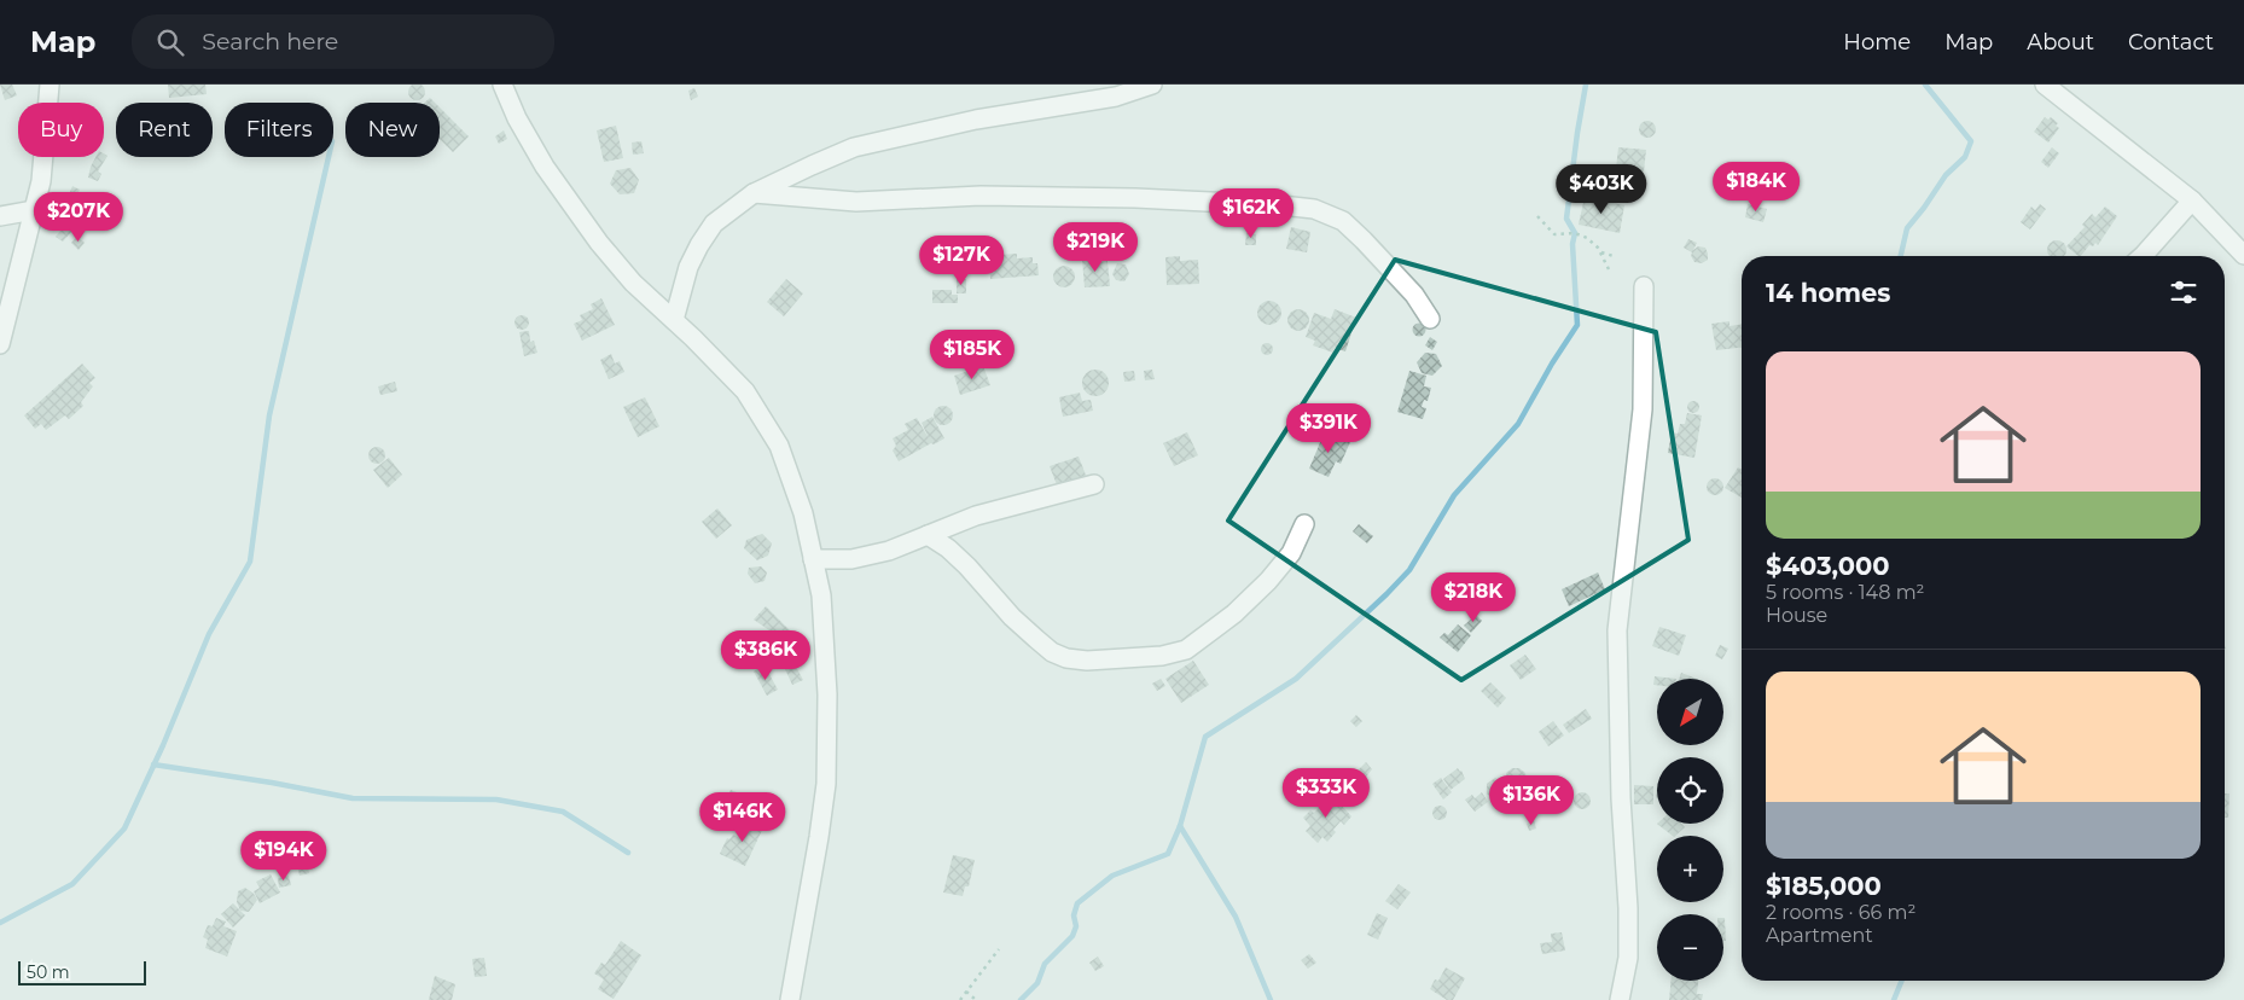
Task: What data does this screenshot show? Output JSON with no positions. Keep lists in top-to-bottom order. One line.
{"scale_bar":"50 m","north":"bottom left","page":{"header":"Map","search":"Search here","nav":["Home","Map","About","Contact"],"chip":["Buy","Rent","Filters","New"],"price":["$184K","$403K","$162K","$207K","$219K","$127K","$185K","$391K","$218K","$386K","$333K","$136K","$146K","$194K"],"heading":"14 homes","list":[{"name":"$403,000","note":"5 rooms · 148 m² · House"},{"name":"$185,000","note":"2 rooms · 66 m² · Apartment"}],"map_buttons":["+","−"],"scale":"50 m"}}
